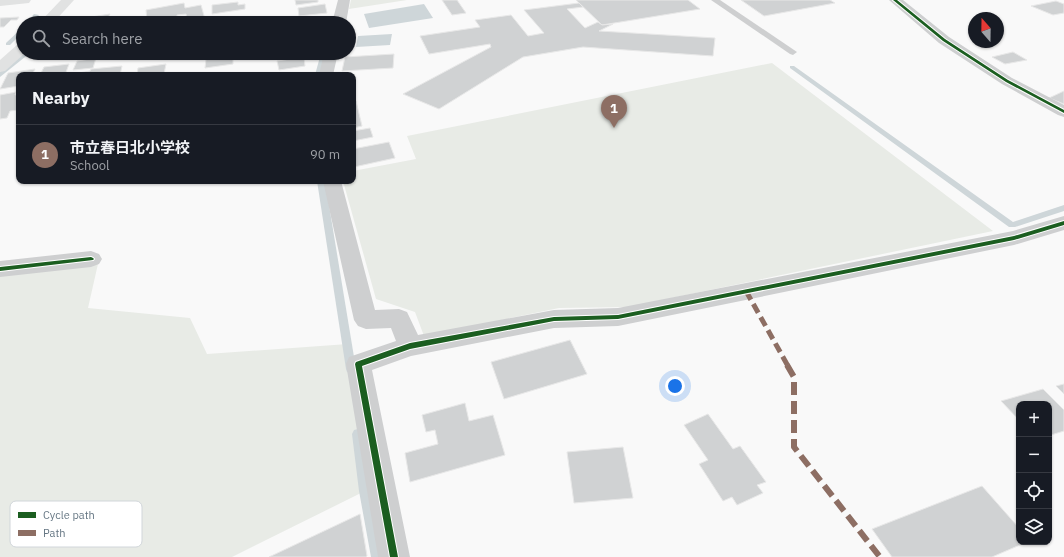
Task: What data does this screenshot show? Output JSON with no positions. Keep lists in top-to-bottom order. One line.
{"legend":["Cycle path","Path"],"north":"top","page":{"search":"Search here","heading":"Nearby","pins":"1","list":[{"mark":"1","name":"市立春日北小学校","note":"School","value":"90 m"}],"map_buttons":["+","−"]}}
